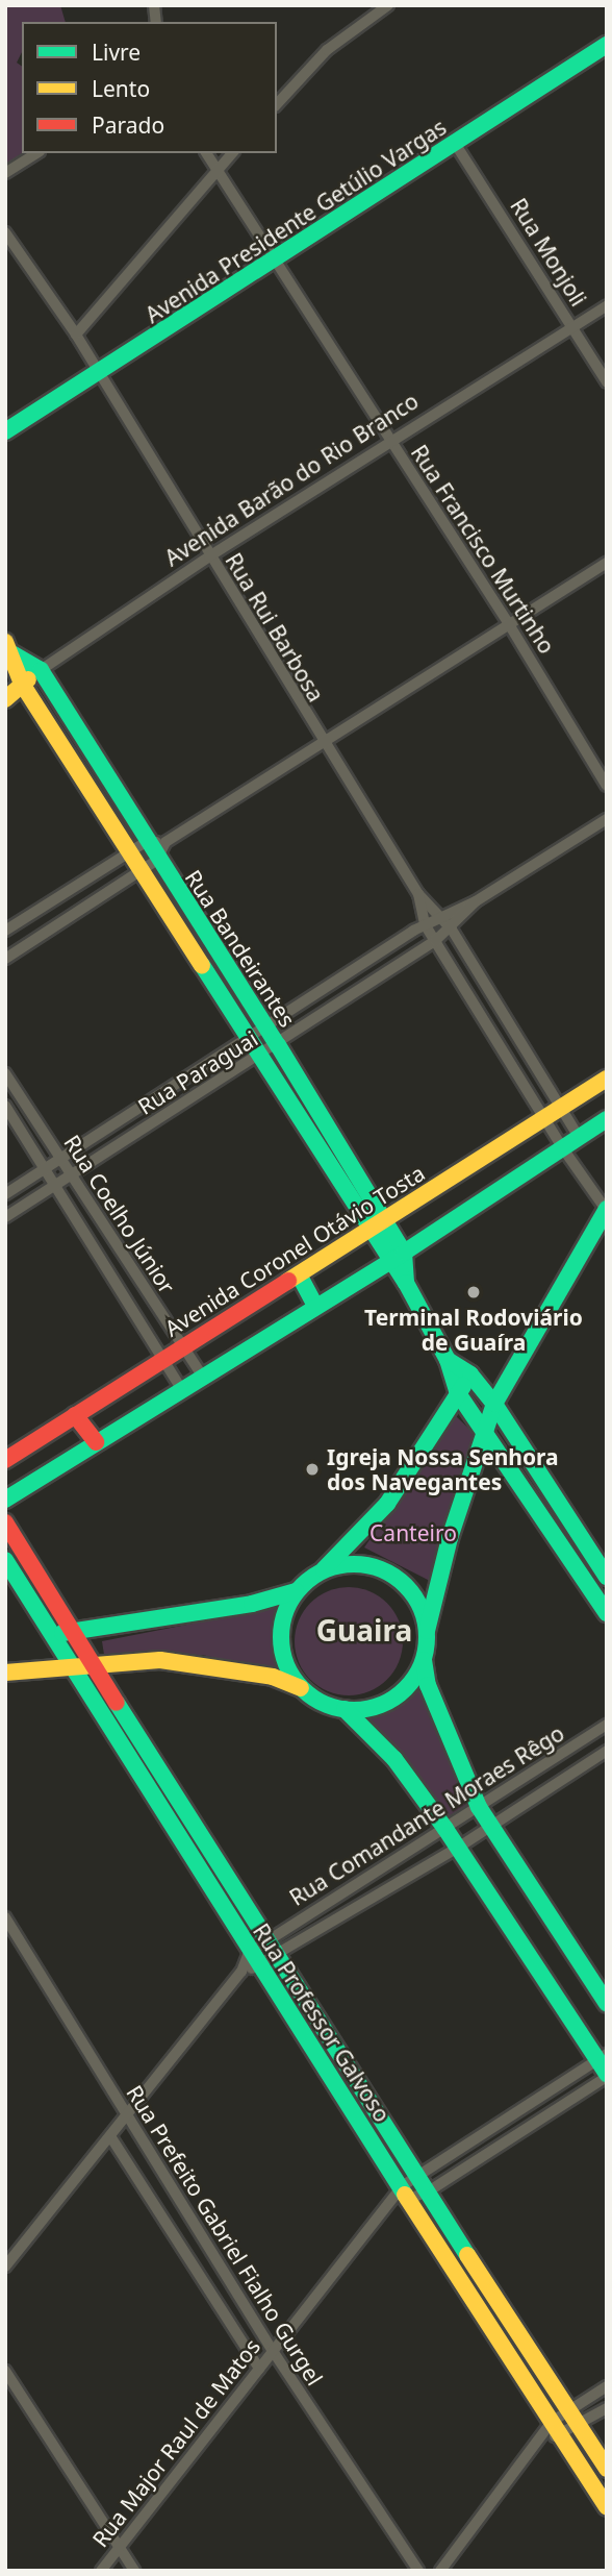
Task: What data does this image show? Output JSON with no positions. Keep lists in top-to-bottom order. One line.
{"streets":{"street":["Avenida Presidente Getúlio Vargas","Rua Monjoli","Avenida Barão do Rio Branco","Rua Francisco Murtinho","Rua Rui Barbosa","Rua Bandeirantes","Rua Paraguai","Rua Coelho Júnior","Avenida Coronel Otávio Tosta","Rua Comandante Moraes Rêgo","Rua Professor Galvoso","Rua Prefeito Gabriel Fialho Gurgel","Rua Major Raul de Matos"]},"crossings":[["Avenida Presidente Getúlio Vargas","Rua Monjoli"],["Avenida Presidente Getúlio Vargas","Rua Francisco Murtinho"],["Avenida Presidente Getúlio Vargas","Rua Rui Barbosa"],["Rua Monjoli","Avenida Barão do Rio Branco"],["Avenida Barão do Rio Branco","Rua Francisco Murtinho"],["Avenida Barão do Rio Branco","Rua Rui Barbosa"],["Avenida Barão do Rio Branco","Rua Bandeirantes"],["Rua Rui Barbosa","Rua Paraguai"],["Rua Rui Barbosa","Avenida Coronel Otávio Tosta"],["Rua Bandeirantes","Rua Paraguai"],["Rua Bandeirantes","Avenida Coronel Otávio Tosta"],["Rua Paraguai","Rua Coelho Júnior"],["Rua Coelho Júnior","Avenida Coronel Otávio Tosta"],["Rua Comandante Moraes Rêgo","Rua Professor Galvoso"],["Rua Professor Galvoso","Rua Major Raul de Matos"],["Rua Prefeito Gabriel Fialho Gurgel","Rua Major Raul de Matos"]],"districts":["Guaira"],"parks":["Canteiro"],"places":["Terminal Rodoviário de Guaíra","Igreja Nossa Senhora dos Navegantes"],"legend":["Livre","Lento","Parado"]}
